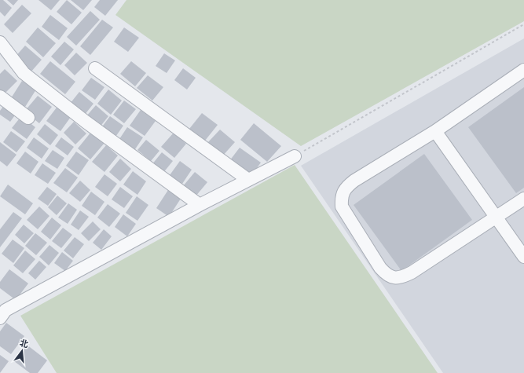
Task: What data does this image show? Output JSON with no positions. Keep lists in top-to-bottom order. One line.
{"north":"top"}
